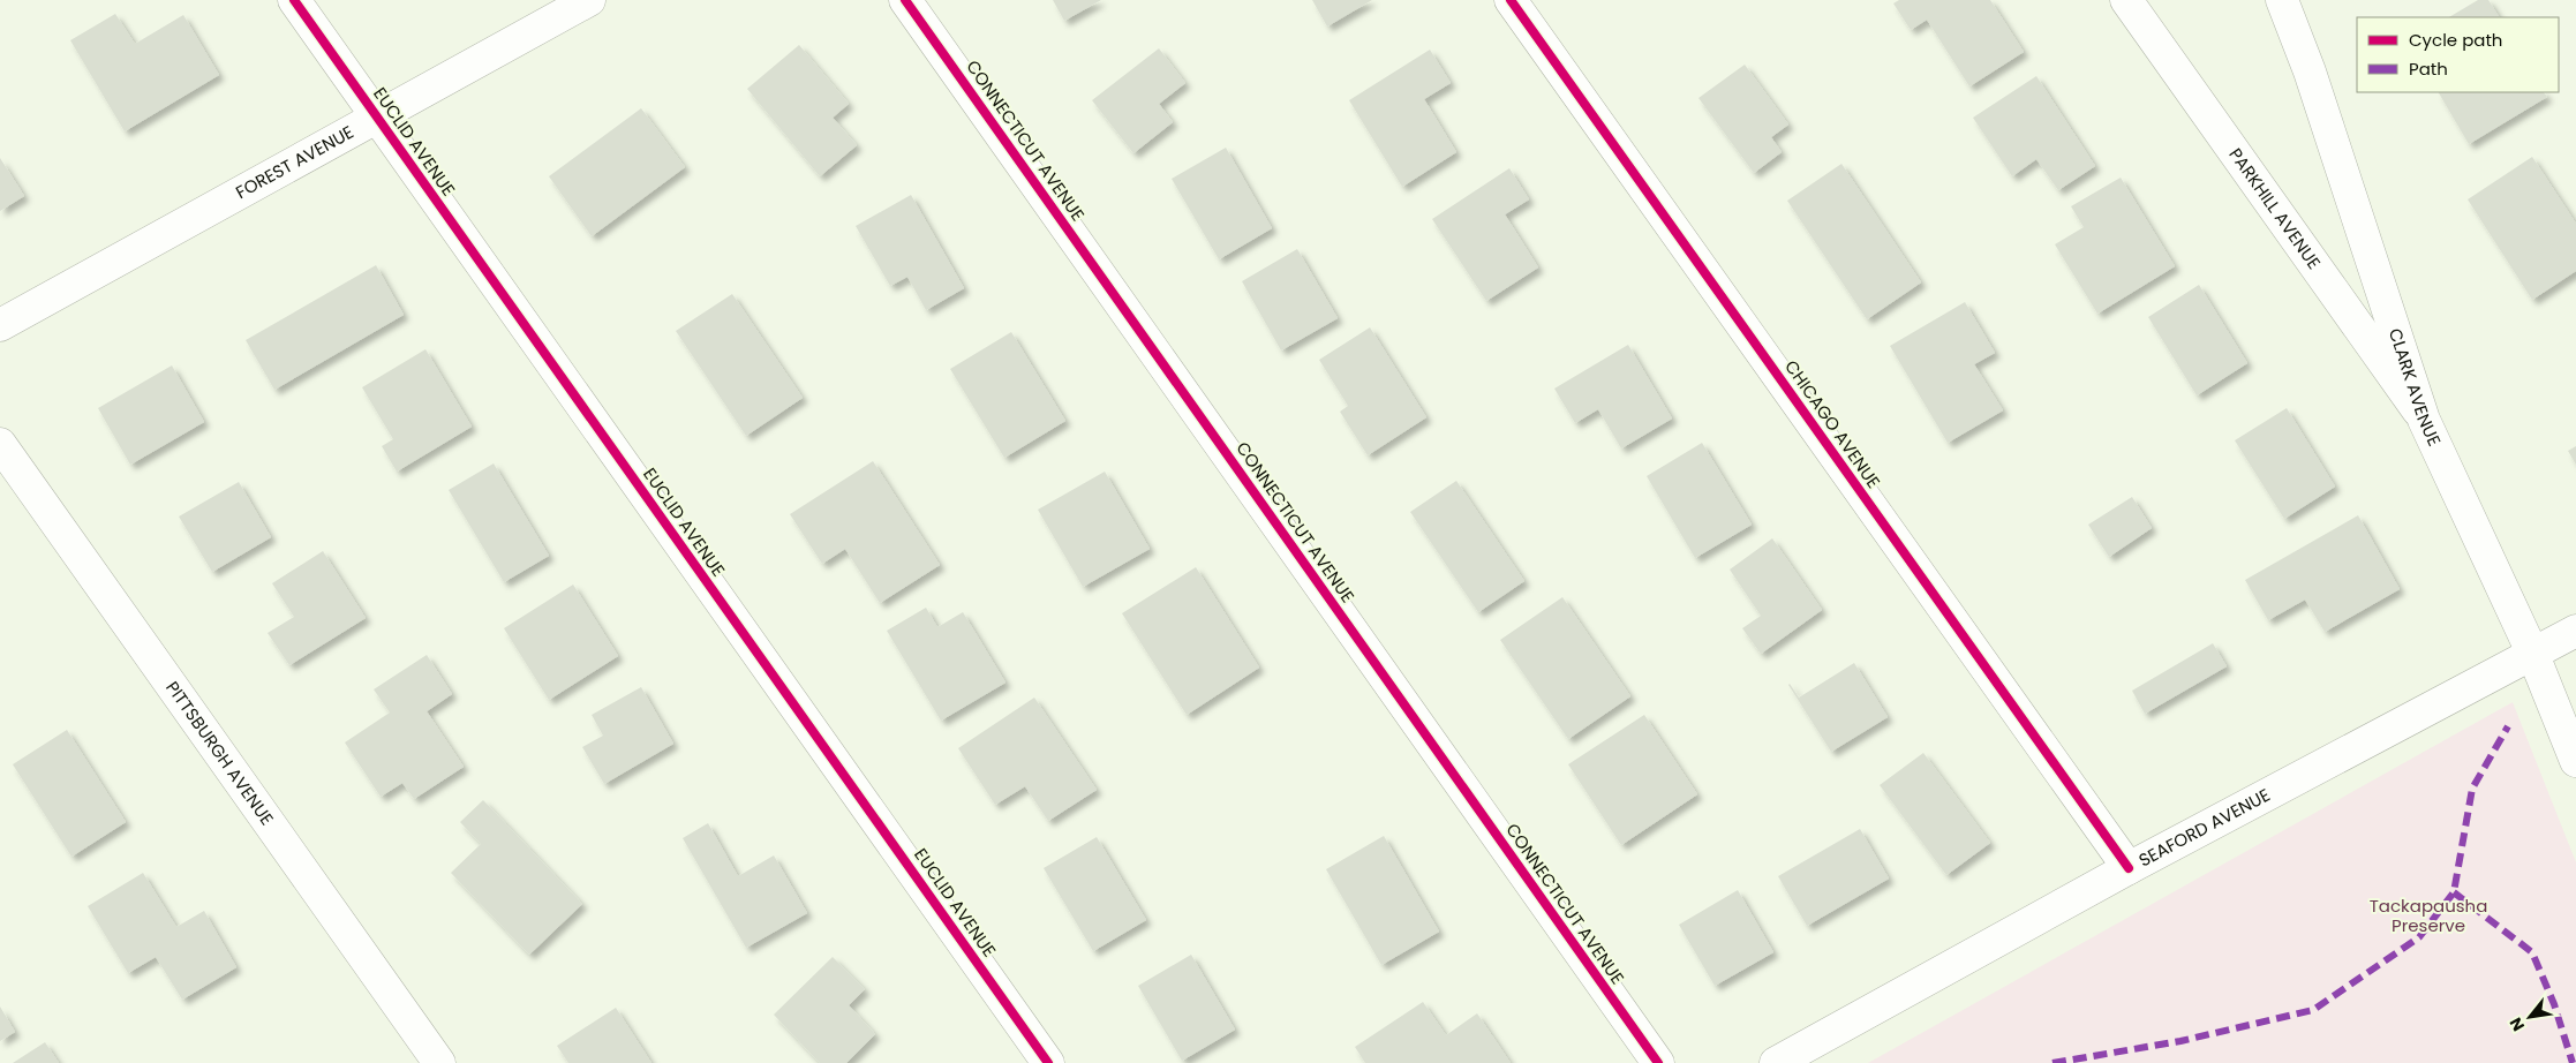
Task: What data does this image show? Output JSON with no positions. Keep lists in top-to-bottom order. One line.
{"streets":{"street":["CONNECTICUT AVENUE","EUCLID AVENUE","FOREST AVENUE","PARKHILL AVENUE","CLARK AVENUE","CHICAGO AVENUE","PITTSBURGH AVENUE","SEAFORD AVENUE"]},"crossings":[["EUCLID AVENUE","FOREST AVENUE"],["PARKHILL AVENUE","CLARK AVENUE"],["CLARK AVENUE","SEAFORD AVENUE"],["CHICAGO AVENUE","SEAFORD AVENUE"]],"parks":["Tackapausha Preserve"],"legend":["Cycle path","Path"],"north":"bottom left"}
